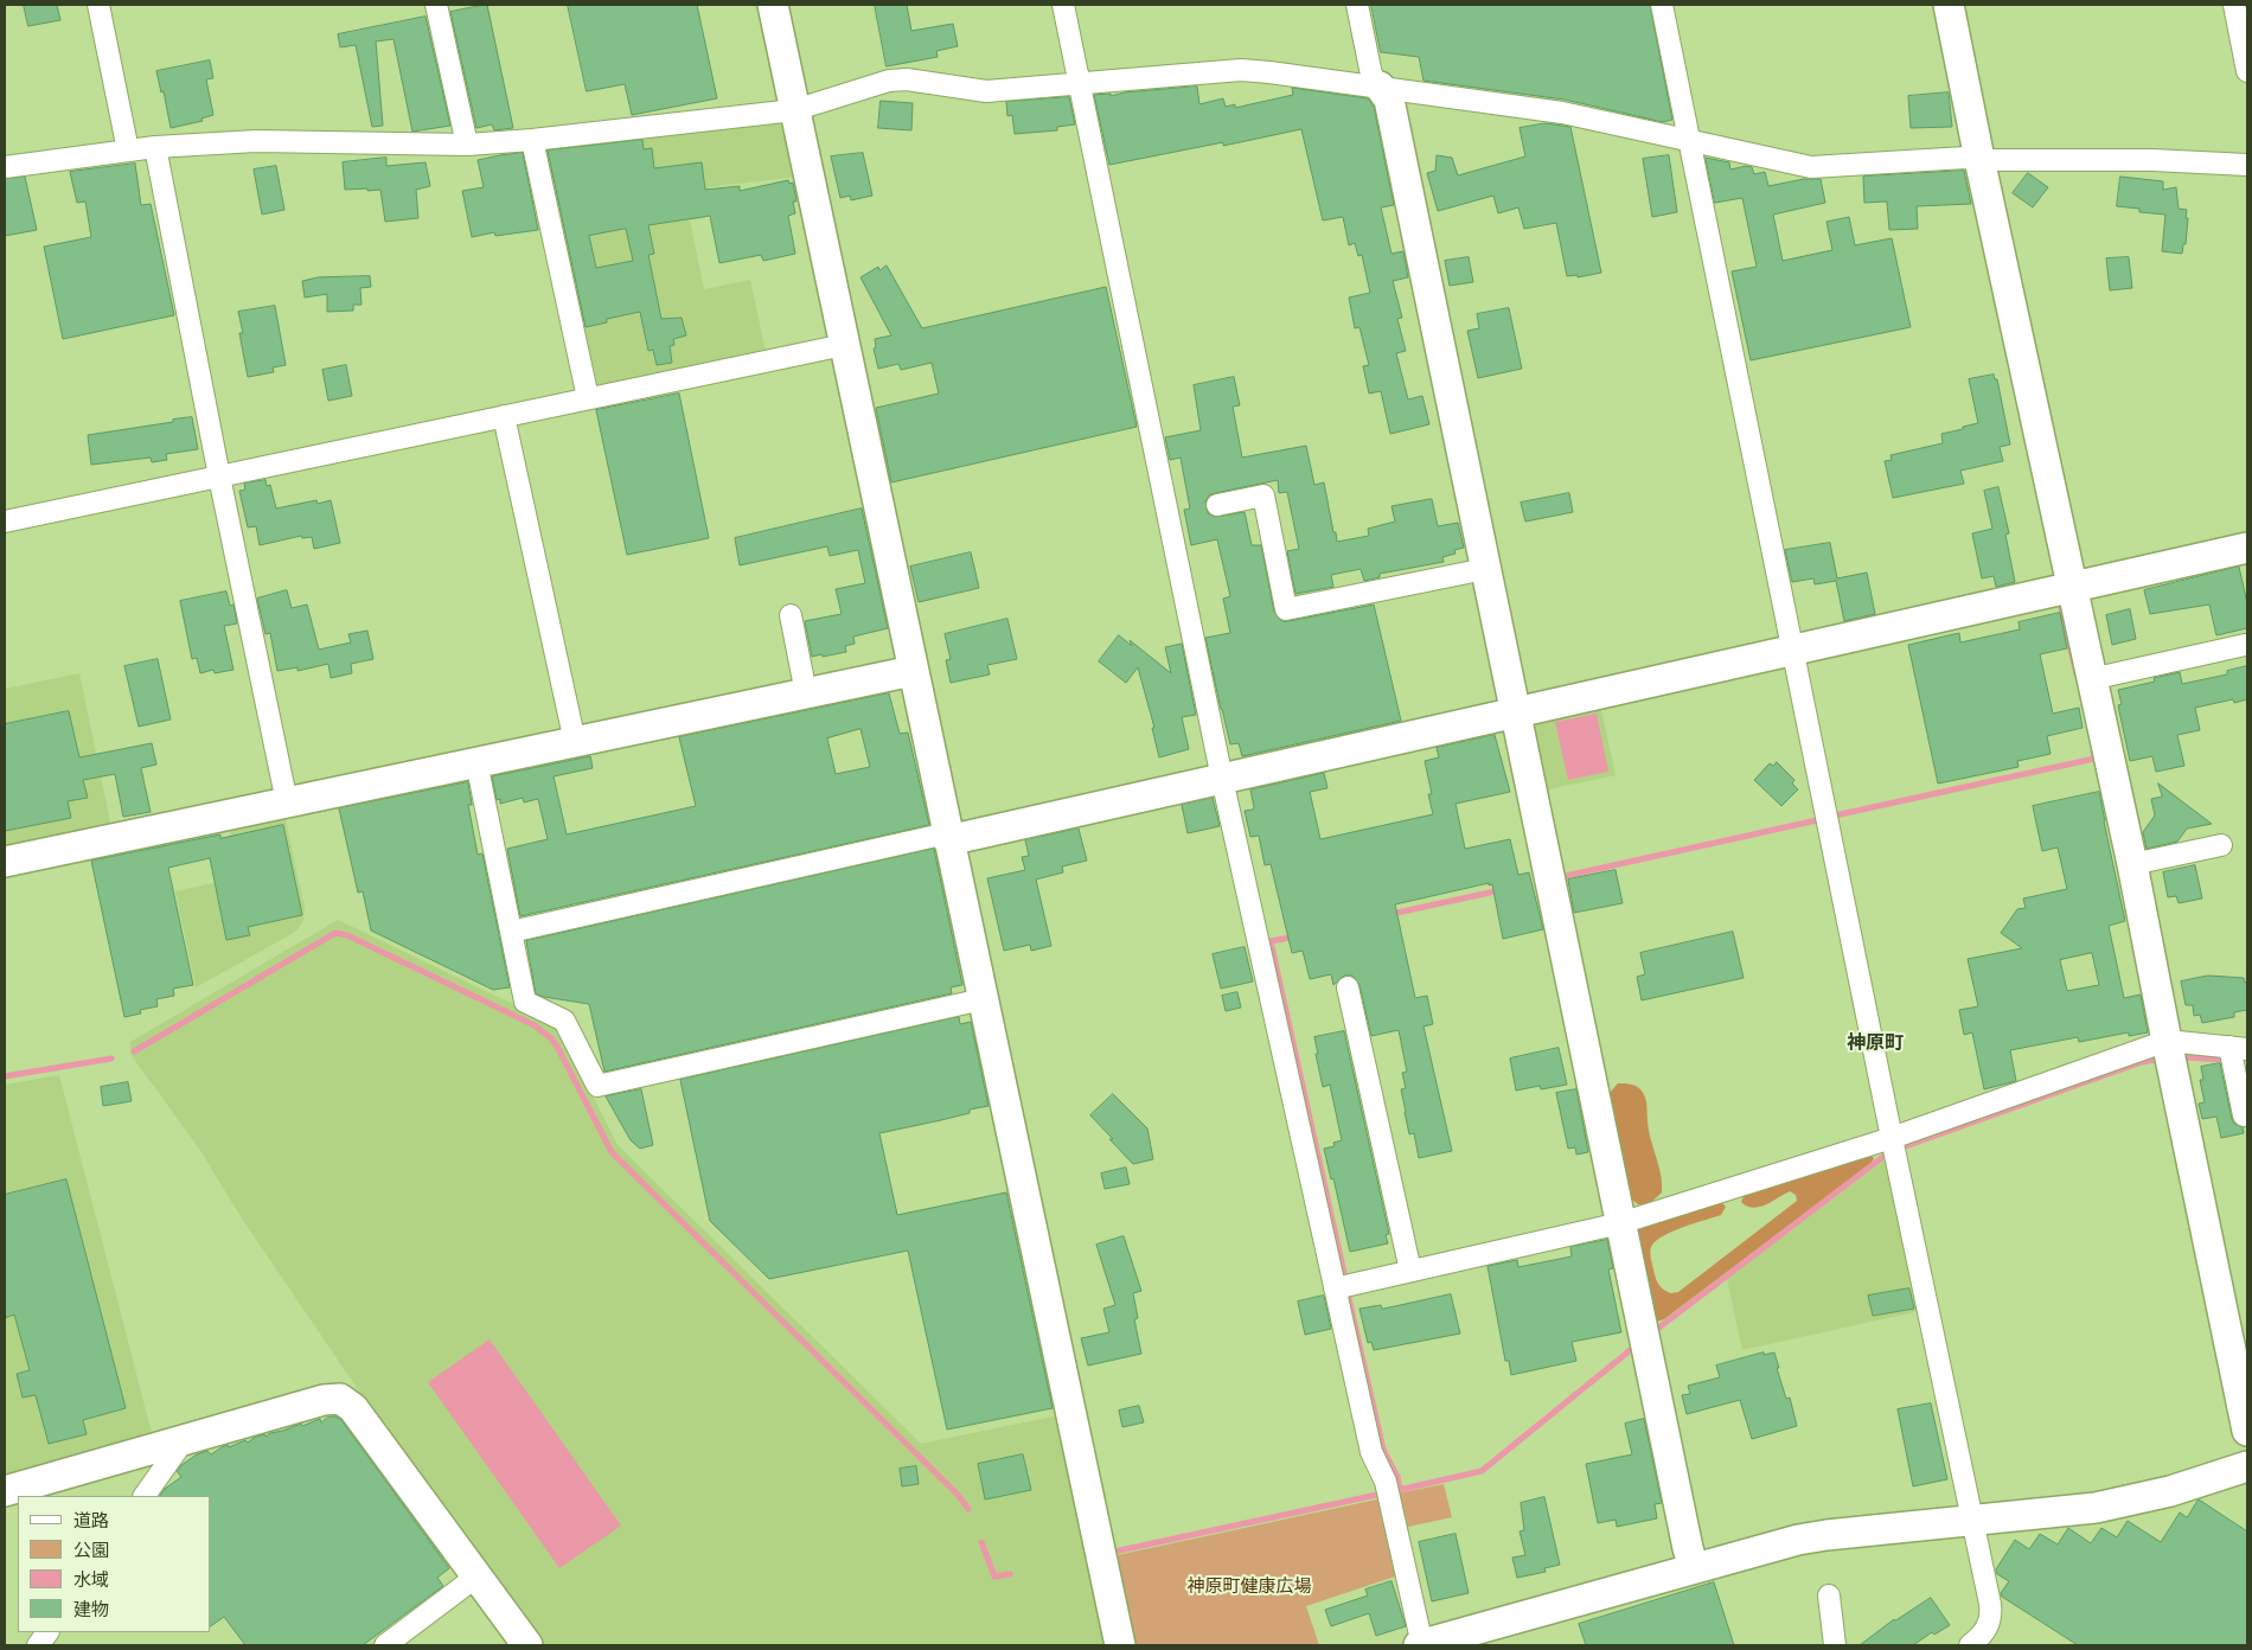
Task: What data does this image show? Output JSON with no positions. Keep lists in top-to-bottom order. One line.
{"districts":["神原町"],"parks":["神原町健康広場"],"legend":["道路","公園","水域","建物"]}
